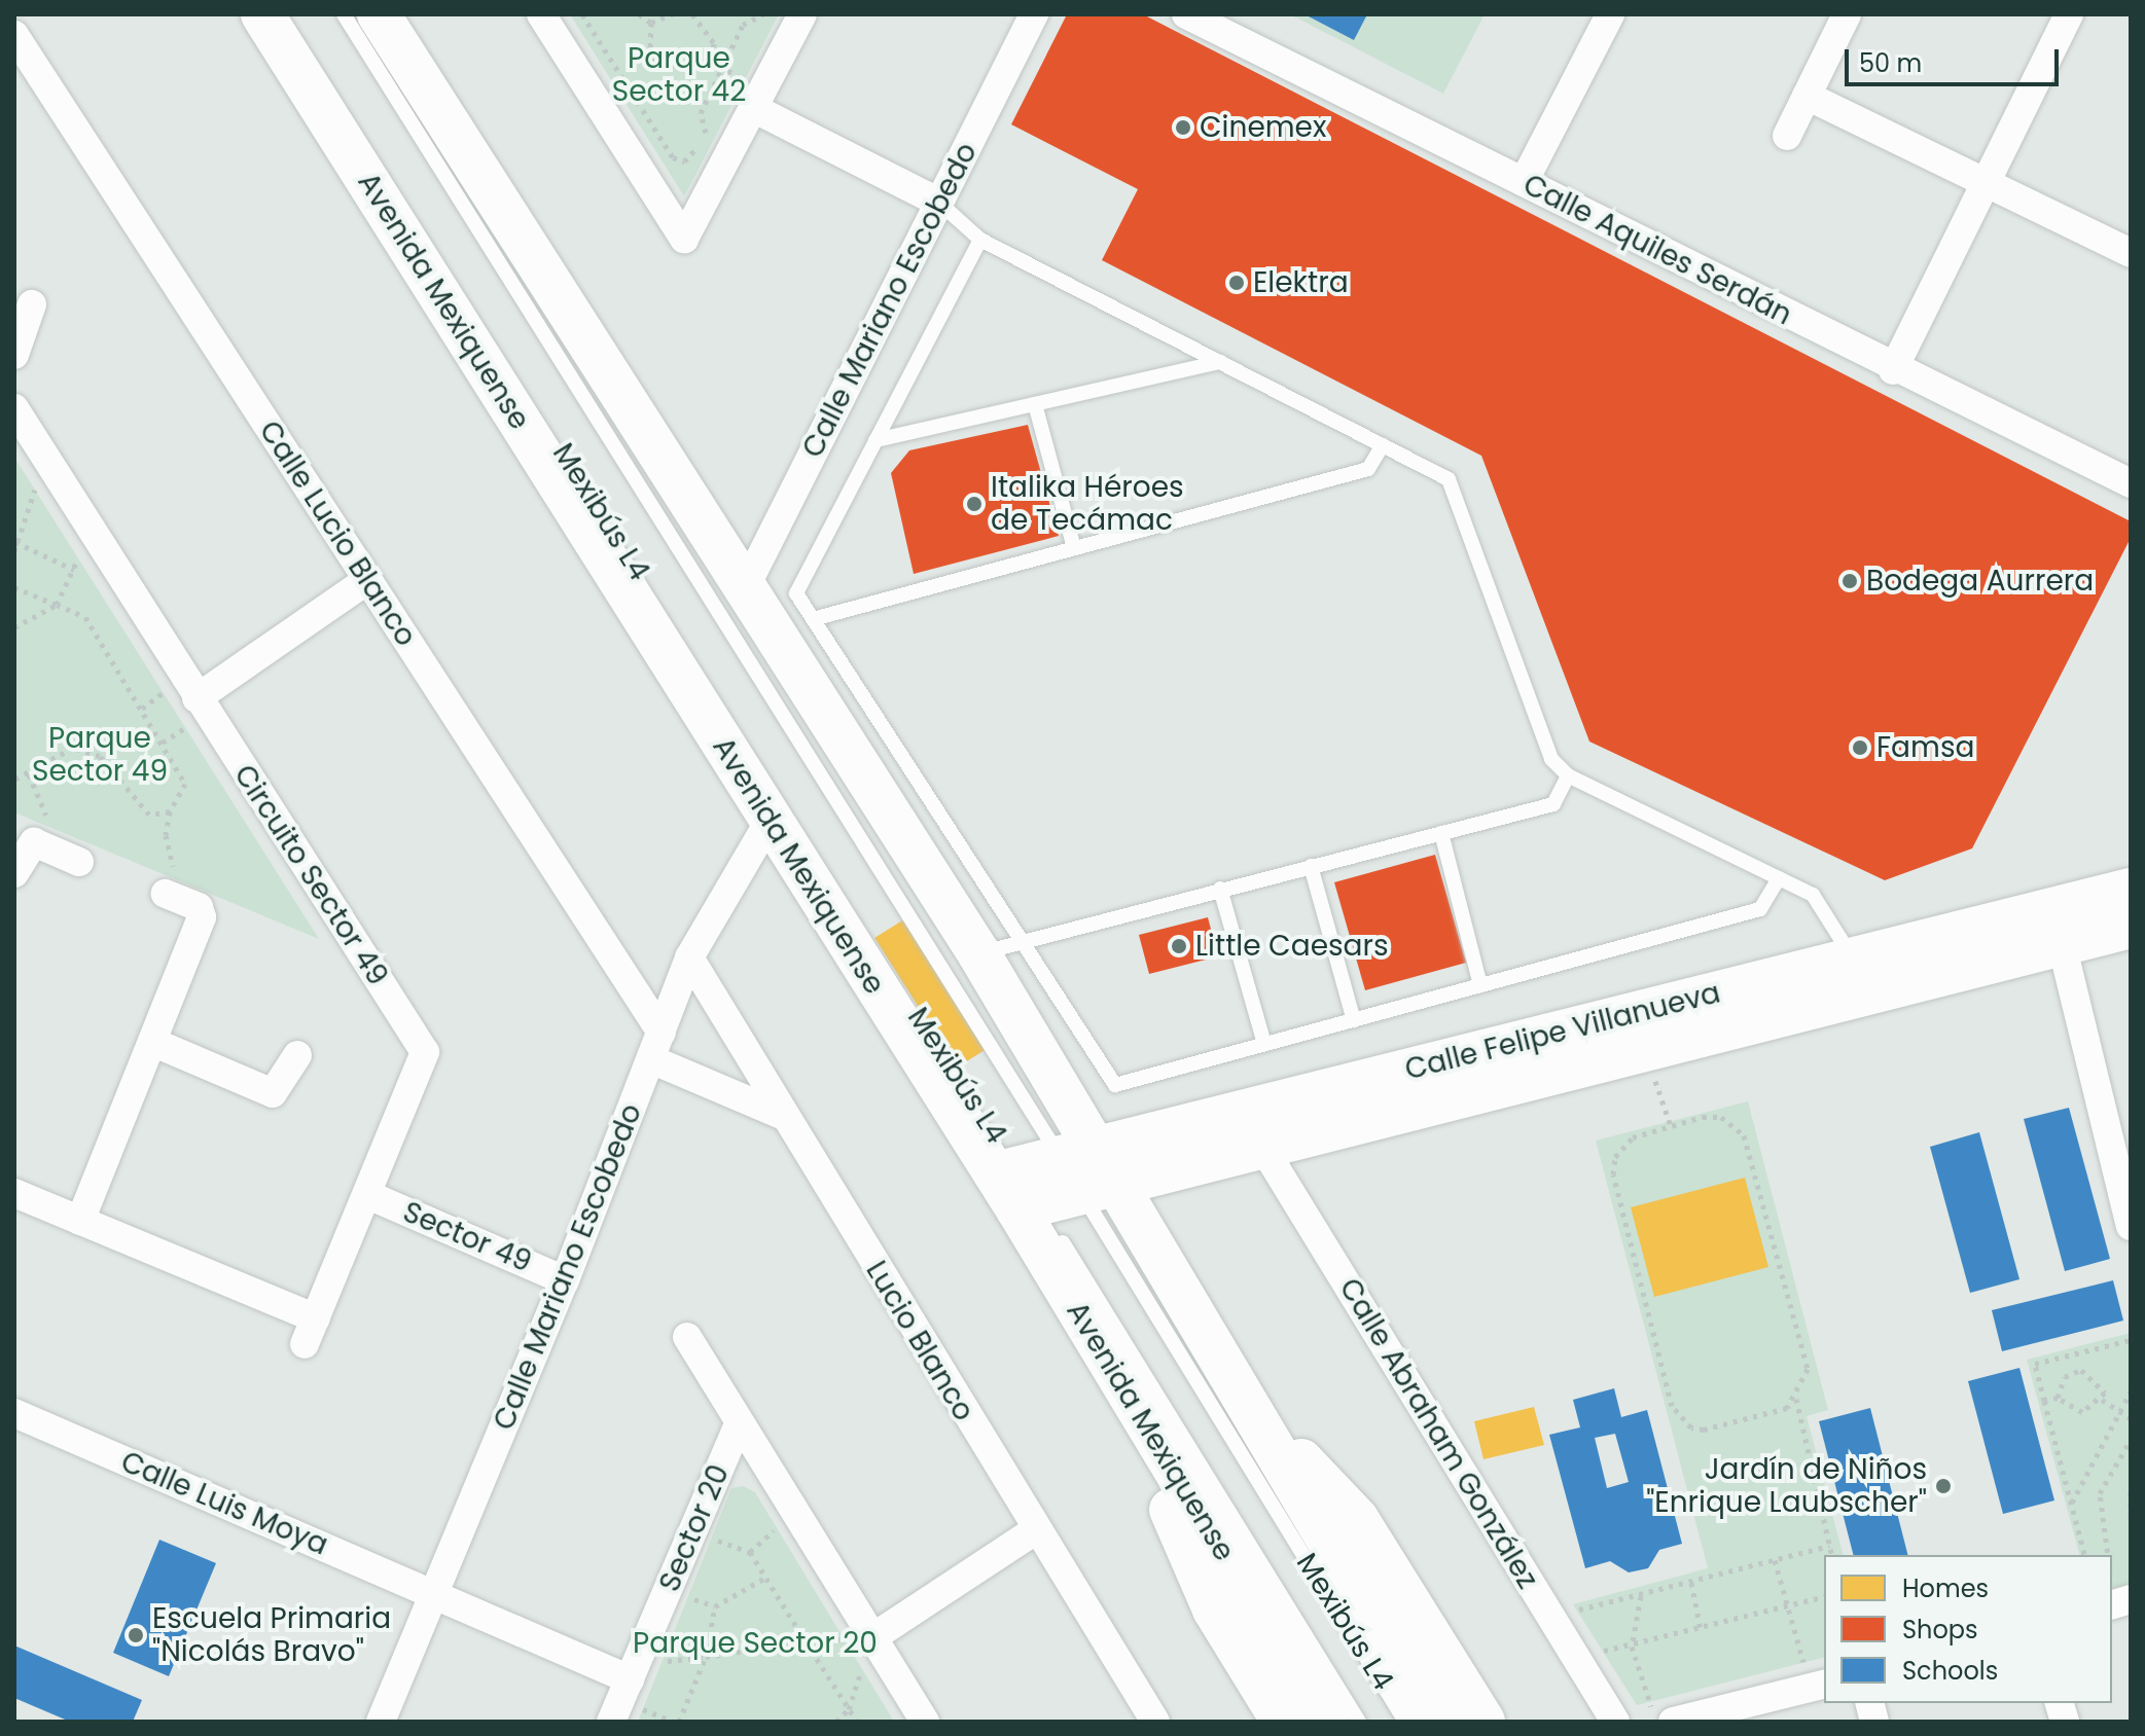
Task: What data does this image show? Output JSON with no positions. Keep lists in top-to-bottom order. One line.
{"streets":{"main road":["Avenida Mexiquense","Calle Felipe Villanueva"],"street":["Calle Aquiles Serdán","Calle Mariano Escobedo","Calle Lucio Blanco","Circuito Sector 49","Sector 49","Lucio Blanco","Calle Abraham González","Calle Luis Moya","Sector 20"],"lane":["Mexibús L4"]},"crossings":[["Calle Mariano Escobedo","Avenida Mexiquense"],["Calle Mariano Escobedo","Calle Lucio Blanco"],["Calle Mariano Escobedo","Sector 49"],["Calle Mariano Escobedo","Lucio Blanco"],["Calle Mariano Escobedo","Calle Luis Moya"],["Avenida Mexiquense","Mexibús L4"],["Avenida Mexiquense","Calle Felipe Villanueva"],["Mexibús L4","Calle Felipe Villanueva"],["Circuito Sector 49","Sector 49"],["Calle Felipe Villanueva","Calle Abraham González"]],"parks":["Parque Sector 42","Parque Sector 49","Parque Sector 20"],"places":["Cinemex","Elektra","Italika Héroes de Tecámac","Bodega Aurrera","Famsa","Little Caesars","Jardín de Niños \"Enrique Laubscher\"","Escuela Primaria \"Nicolás Bravo\""],"legend":["Homes","Shops","Schools"],"scale_bar":"50 m"}
